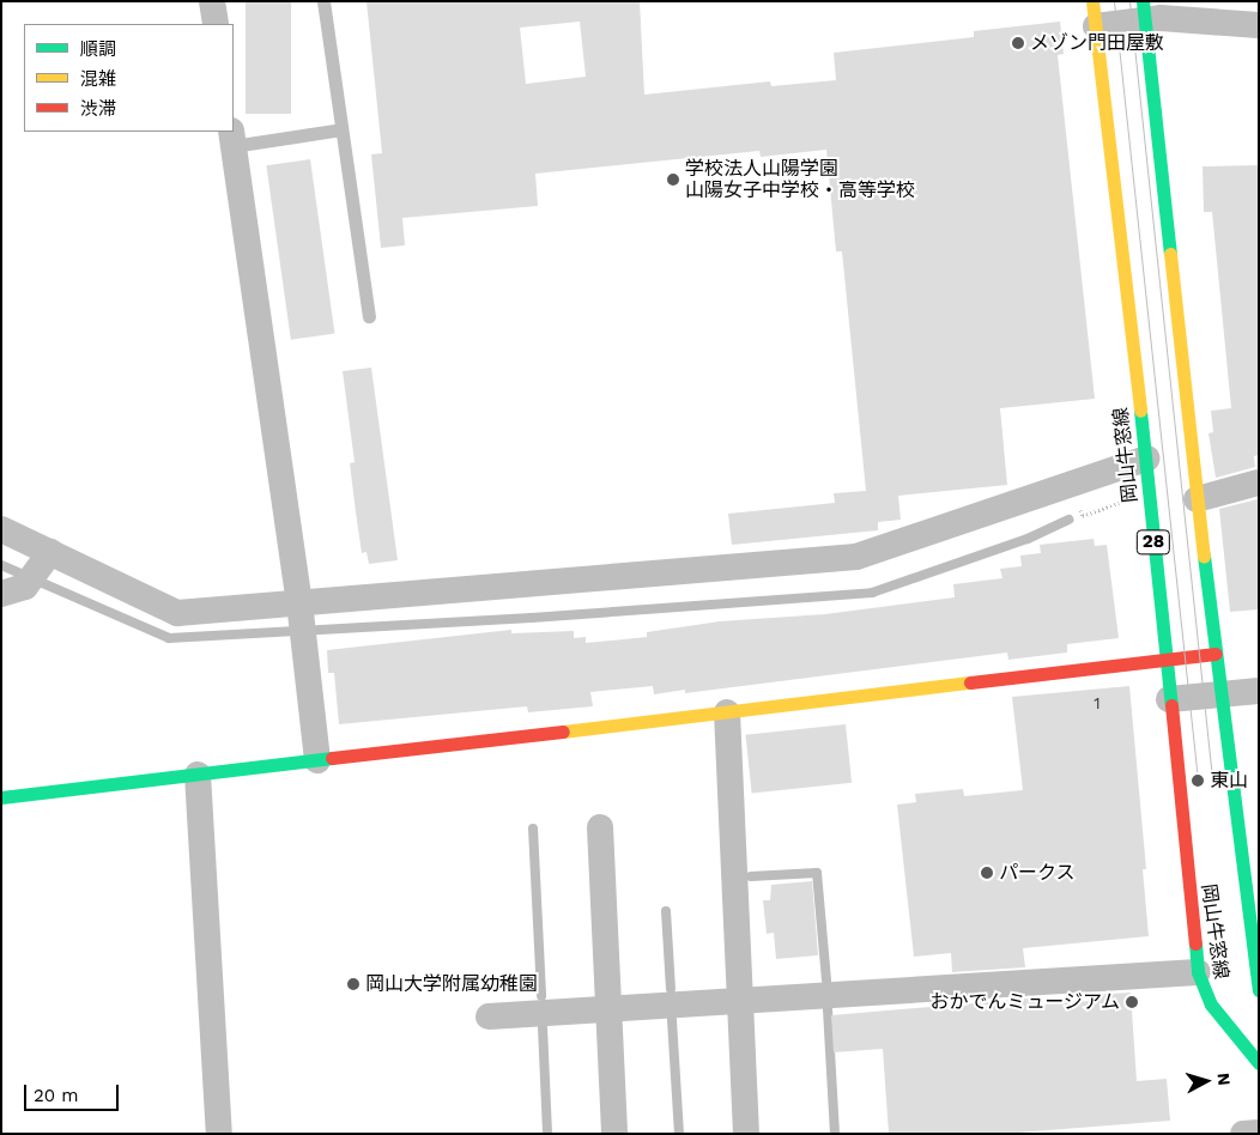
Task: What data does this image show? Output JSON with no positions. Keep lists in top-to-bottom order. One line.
{"streets":{"main road":["岡山牛窓線","28"]},"places":["メゾン門田屋敷","学校法人山陽学園 山陽女子中学校・高等学校","東山","パークス","岡山大学附属幼稚園","おかでんミュージアム"],"house_numbers":["1"],"legend":["順調","混雑","渋滞"],"scale_bar":"20 m","north":"right"}
